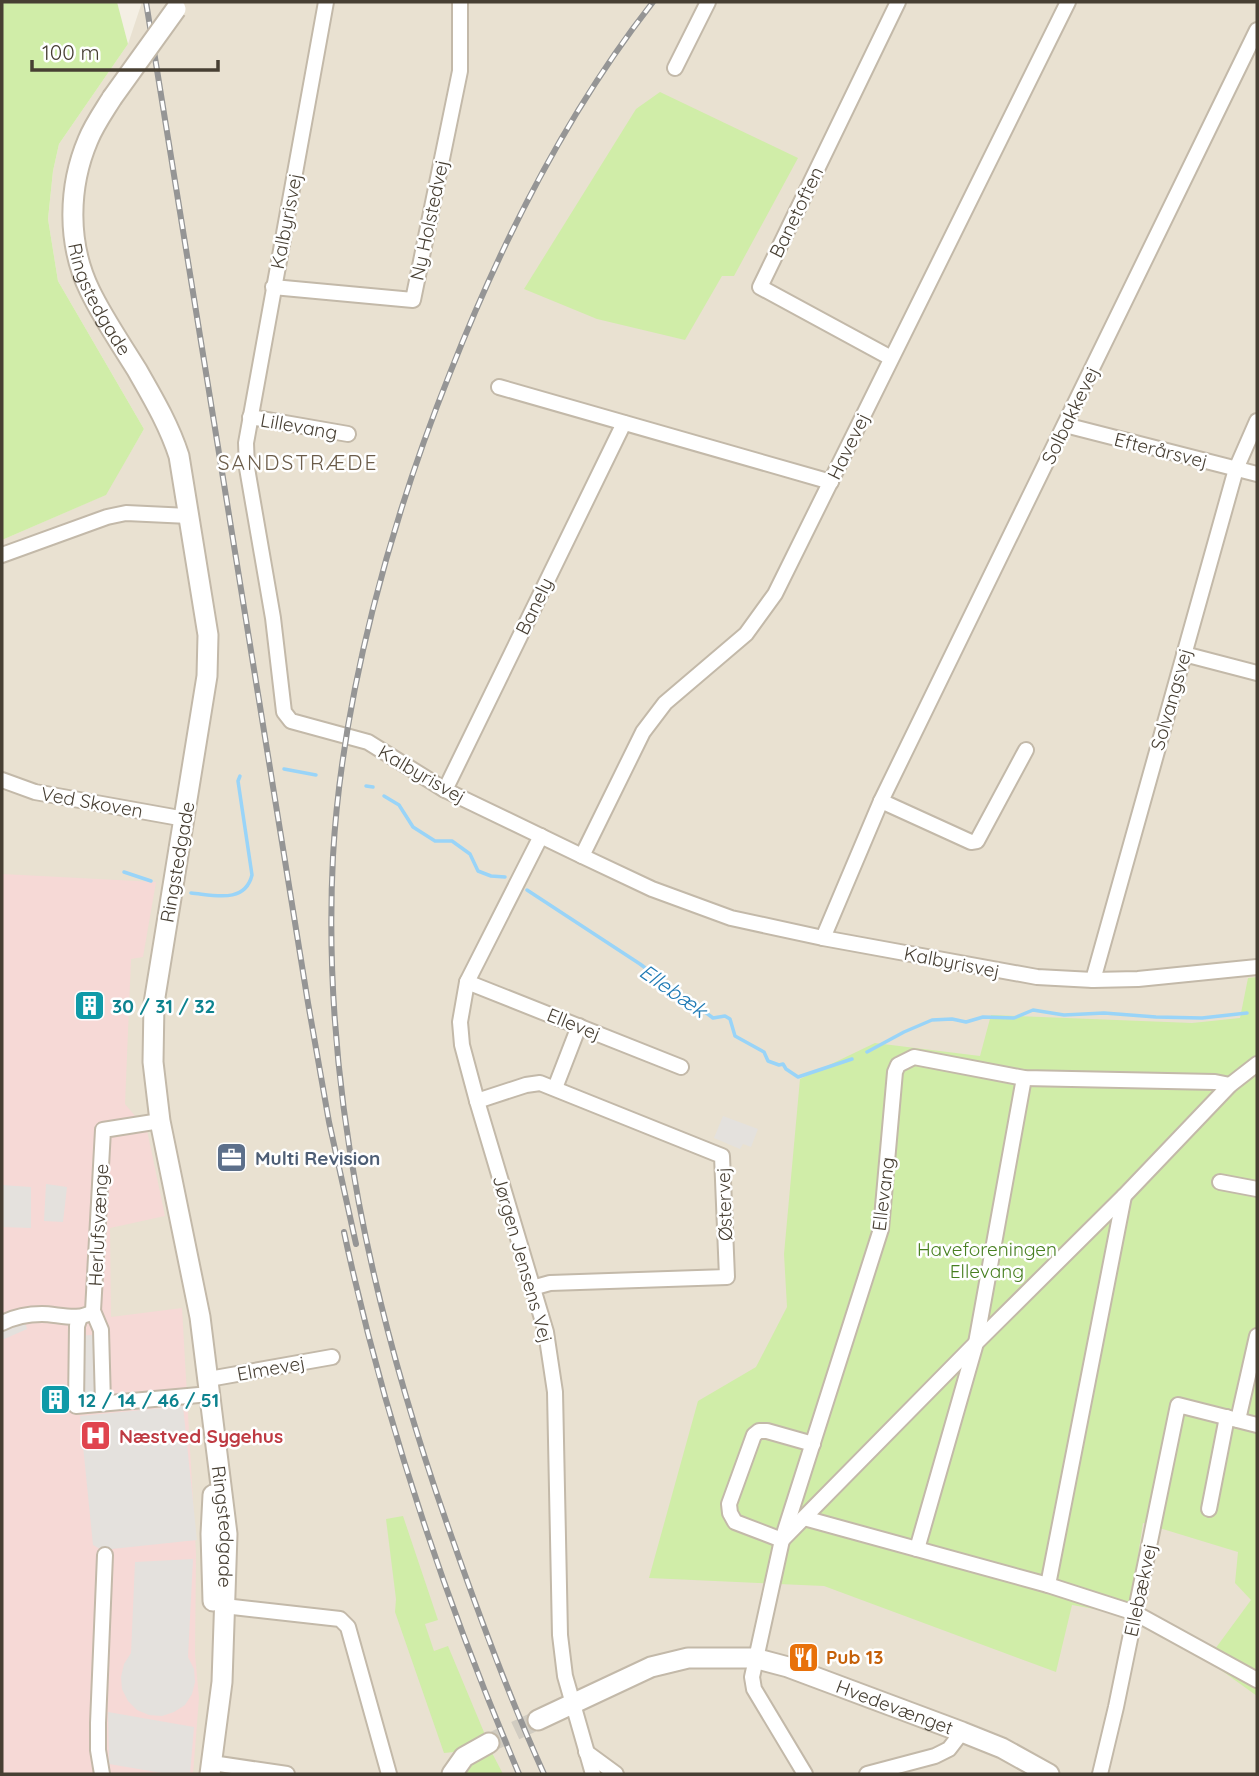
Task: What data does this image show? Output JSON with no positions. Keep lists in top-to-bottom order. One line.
{"streets":{"street":["Banetoften","Ny Holstedvej","Kalbyrisvej","Ringstedgade","Solbakkevej","Lillevang","Havevej","Efterårsvej","Banely","Solvangsvej","Ved Skoven","Ellevej","Ellevang","Østervej","Herlufsvænge","Jørgen Jensens Vej","Elmevej","Ellebækvej","Hvedevænget"]},"crossings":[["Banetoften","Havevej"],["Ny Holstedvej","Kalbyrisvej"],["Kalbyrisvej","Solbakkevej"],["Kalbyrisvej","Lillevang"],["Kalbyrisvej","Havevej"],["Kalbyrisvej","Banely"],["Kalbyrisvej","Solvangsvej"],["Kalbyrisvej","Jørgen Jensens Vej"],["Ringstedgade","Ved Skoven"],["Ringstedgade","Herlufsvænge"],["Ringstedgade","Elmevej"],["Solbakkevej","Efterårsvej"],["Efterårsvej","Solvangsvej"],["Ellevej","Jørgen Jensens Vej"],["Ellevang","Hvedevænget"],["Østervej","Jørgen Jensens Vej"],["Herlufsvænge","Elmevej"],["Jørgen Jensens Vej","Hvedevænget"]],"districts":["SANDSTRÆDE"],"water":["Ellebæk"],"parks":["Haveforeningen Ellevang"],"places":{"building":["30 / 31 / 32","12 / 14 / 46 / 51"],"office":["Multi Revision"],"hospital":["Næstved Sygehus"],"restaurant":["Pub 13"]},"scale_bar":"100 m"}
